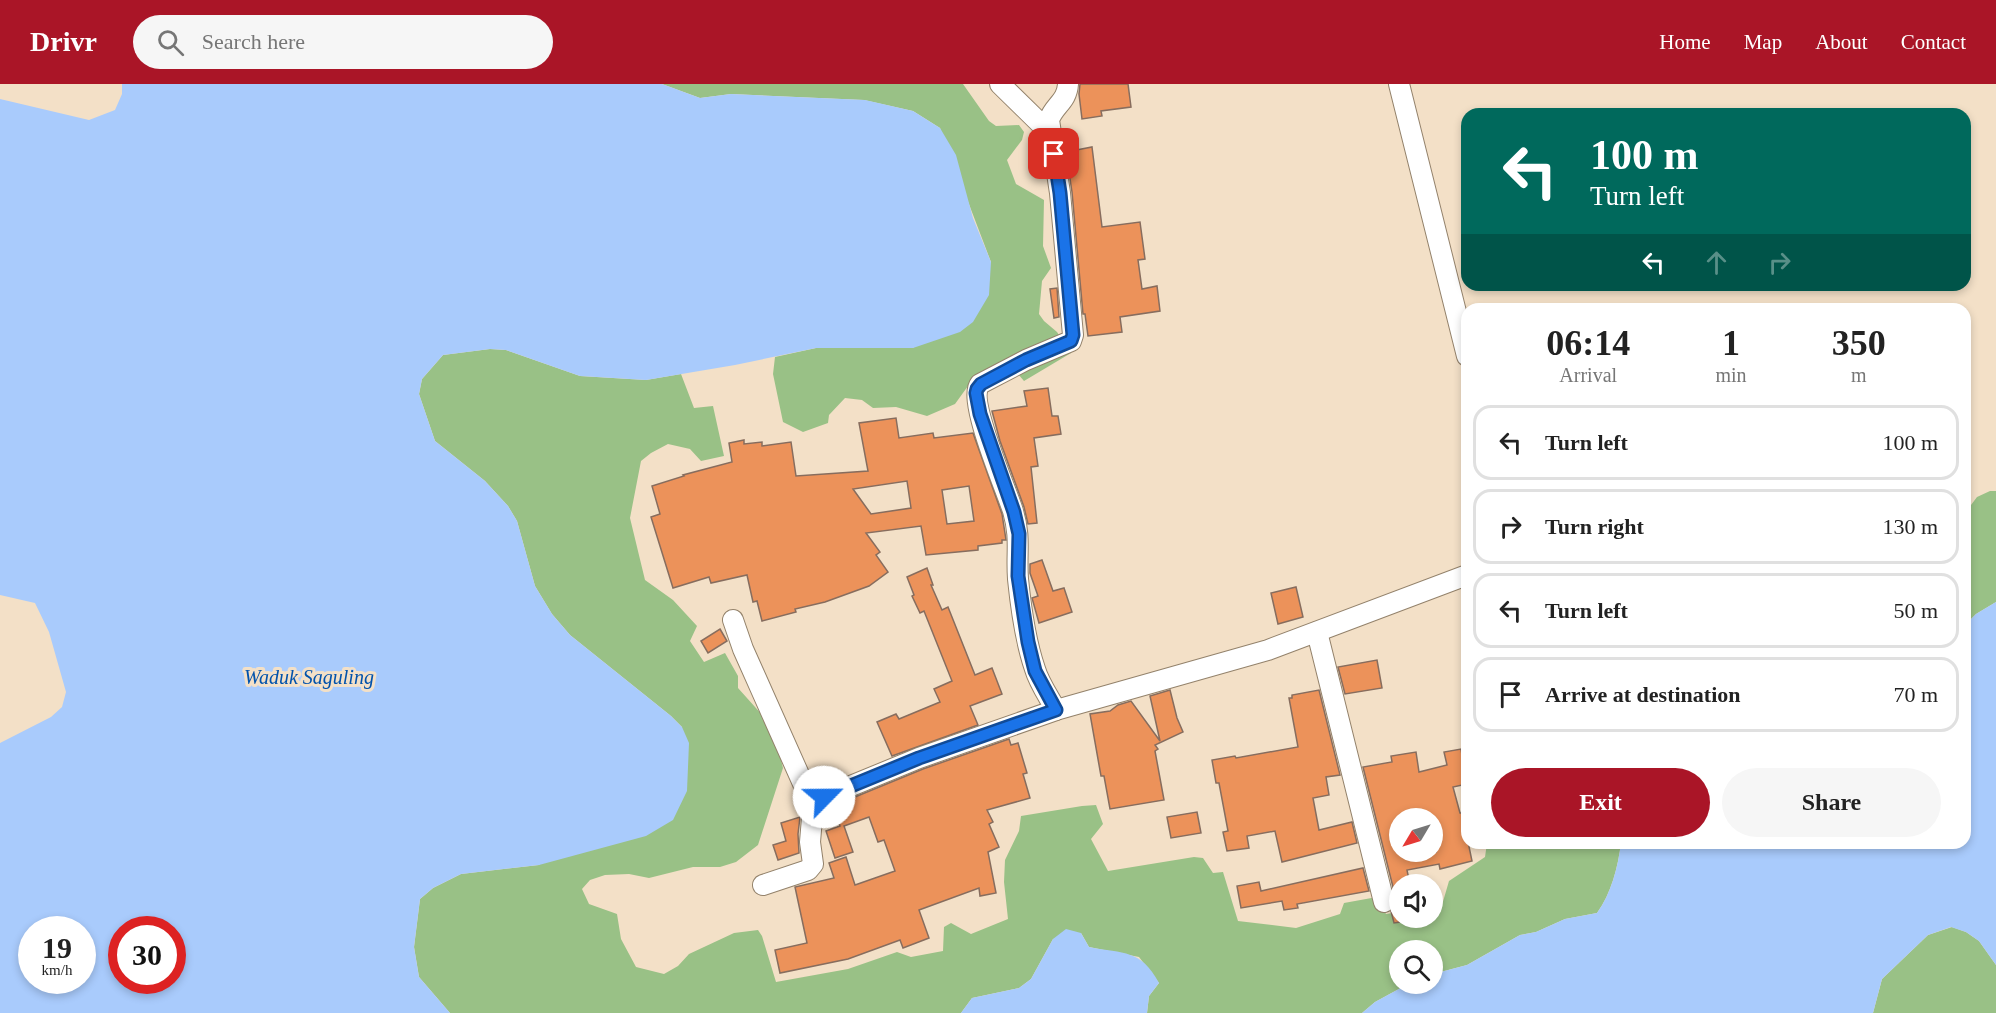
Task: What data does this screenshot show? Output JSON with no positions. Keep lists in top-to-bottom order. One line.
{"water":["Waduk Saguling"],"north":"bottom left","page":{"header":"Drivr","search":"Search here","nav":["Home","Map","About","Contact"],"turn":["100 m","Turn left"],"eta":["06:14","Arrival","1","min","350","m"],"list":[{"name":"Turn left","value":"100 m"},{"name":"Turn right","value":"130 m"},{"name":"Turn left","value":"50 m"},{"name":"Arrive at destination","value":"70 m"}],"buttons":["Exit","Share"],"speed":"19 km/h","limit":"30"}}
